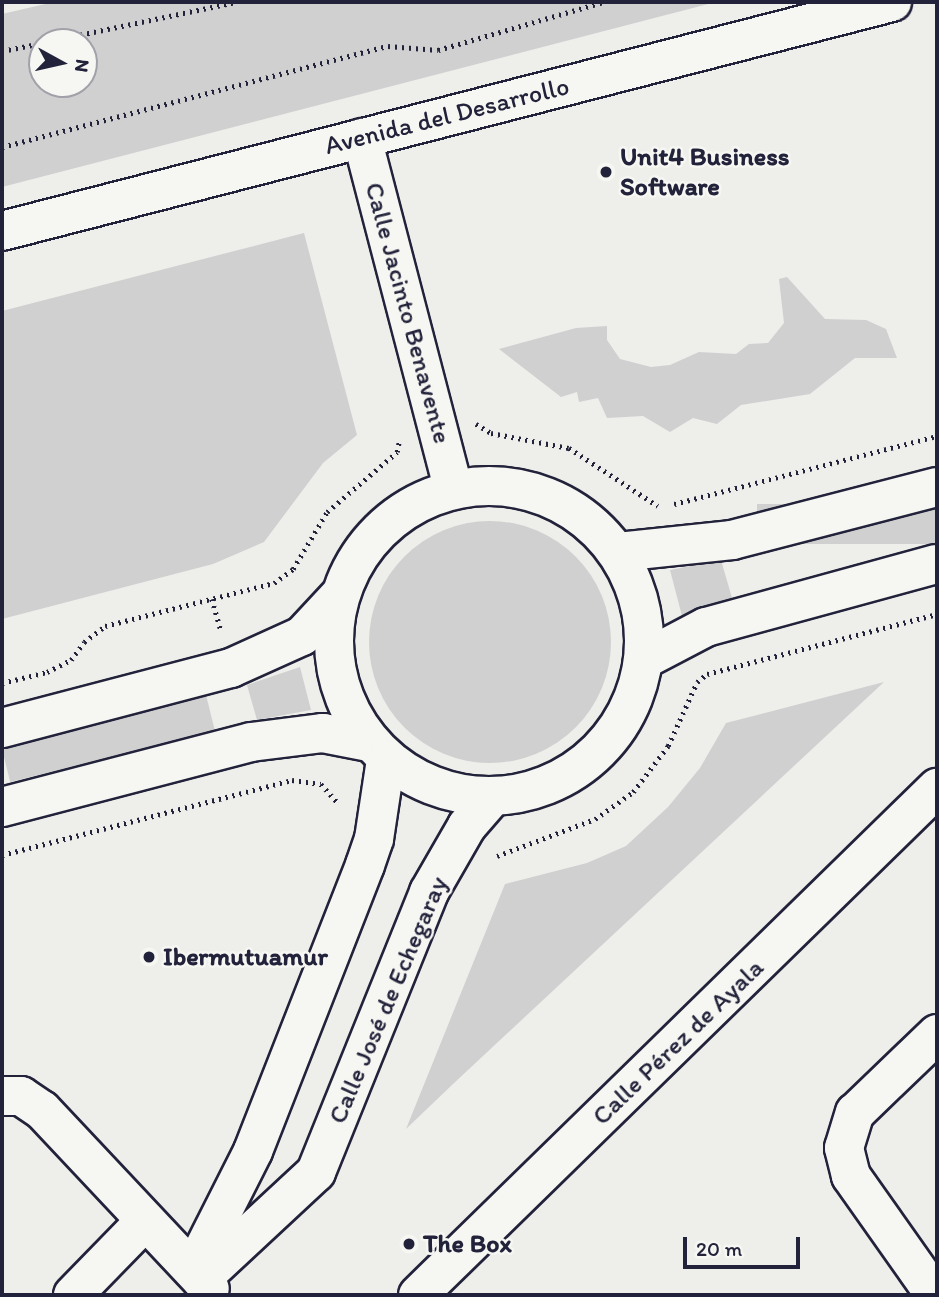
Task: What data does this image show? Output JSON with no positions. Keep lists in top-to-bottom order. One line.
{"streets":{"street":["Avenida del Desarrollo","Calle Jacinto Benavente","Calle José de Echegaray","Calle Pérez de Ayala"]},"crossings":[["Avenida del Desarrollo","Calle Jacinto Benavente"]],"places":["Unit4 Business Software","Ibermutuamur","The Box"],"scale_bar":"20 m","north":"right"}
